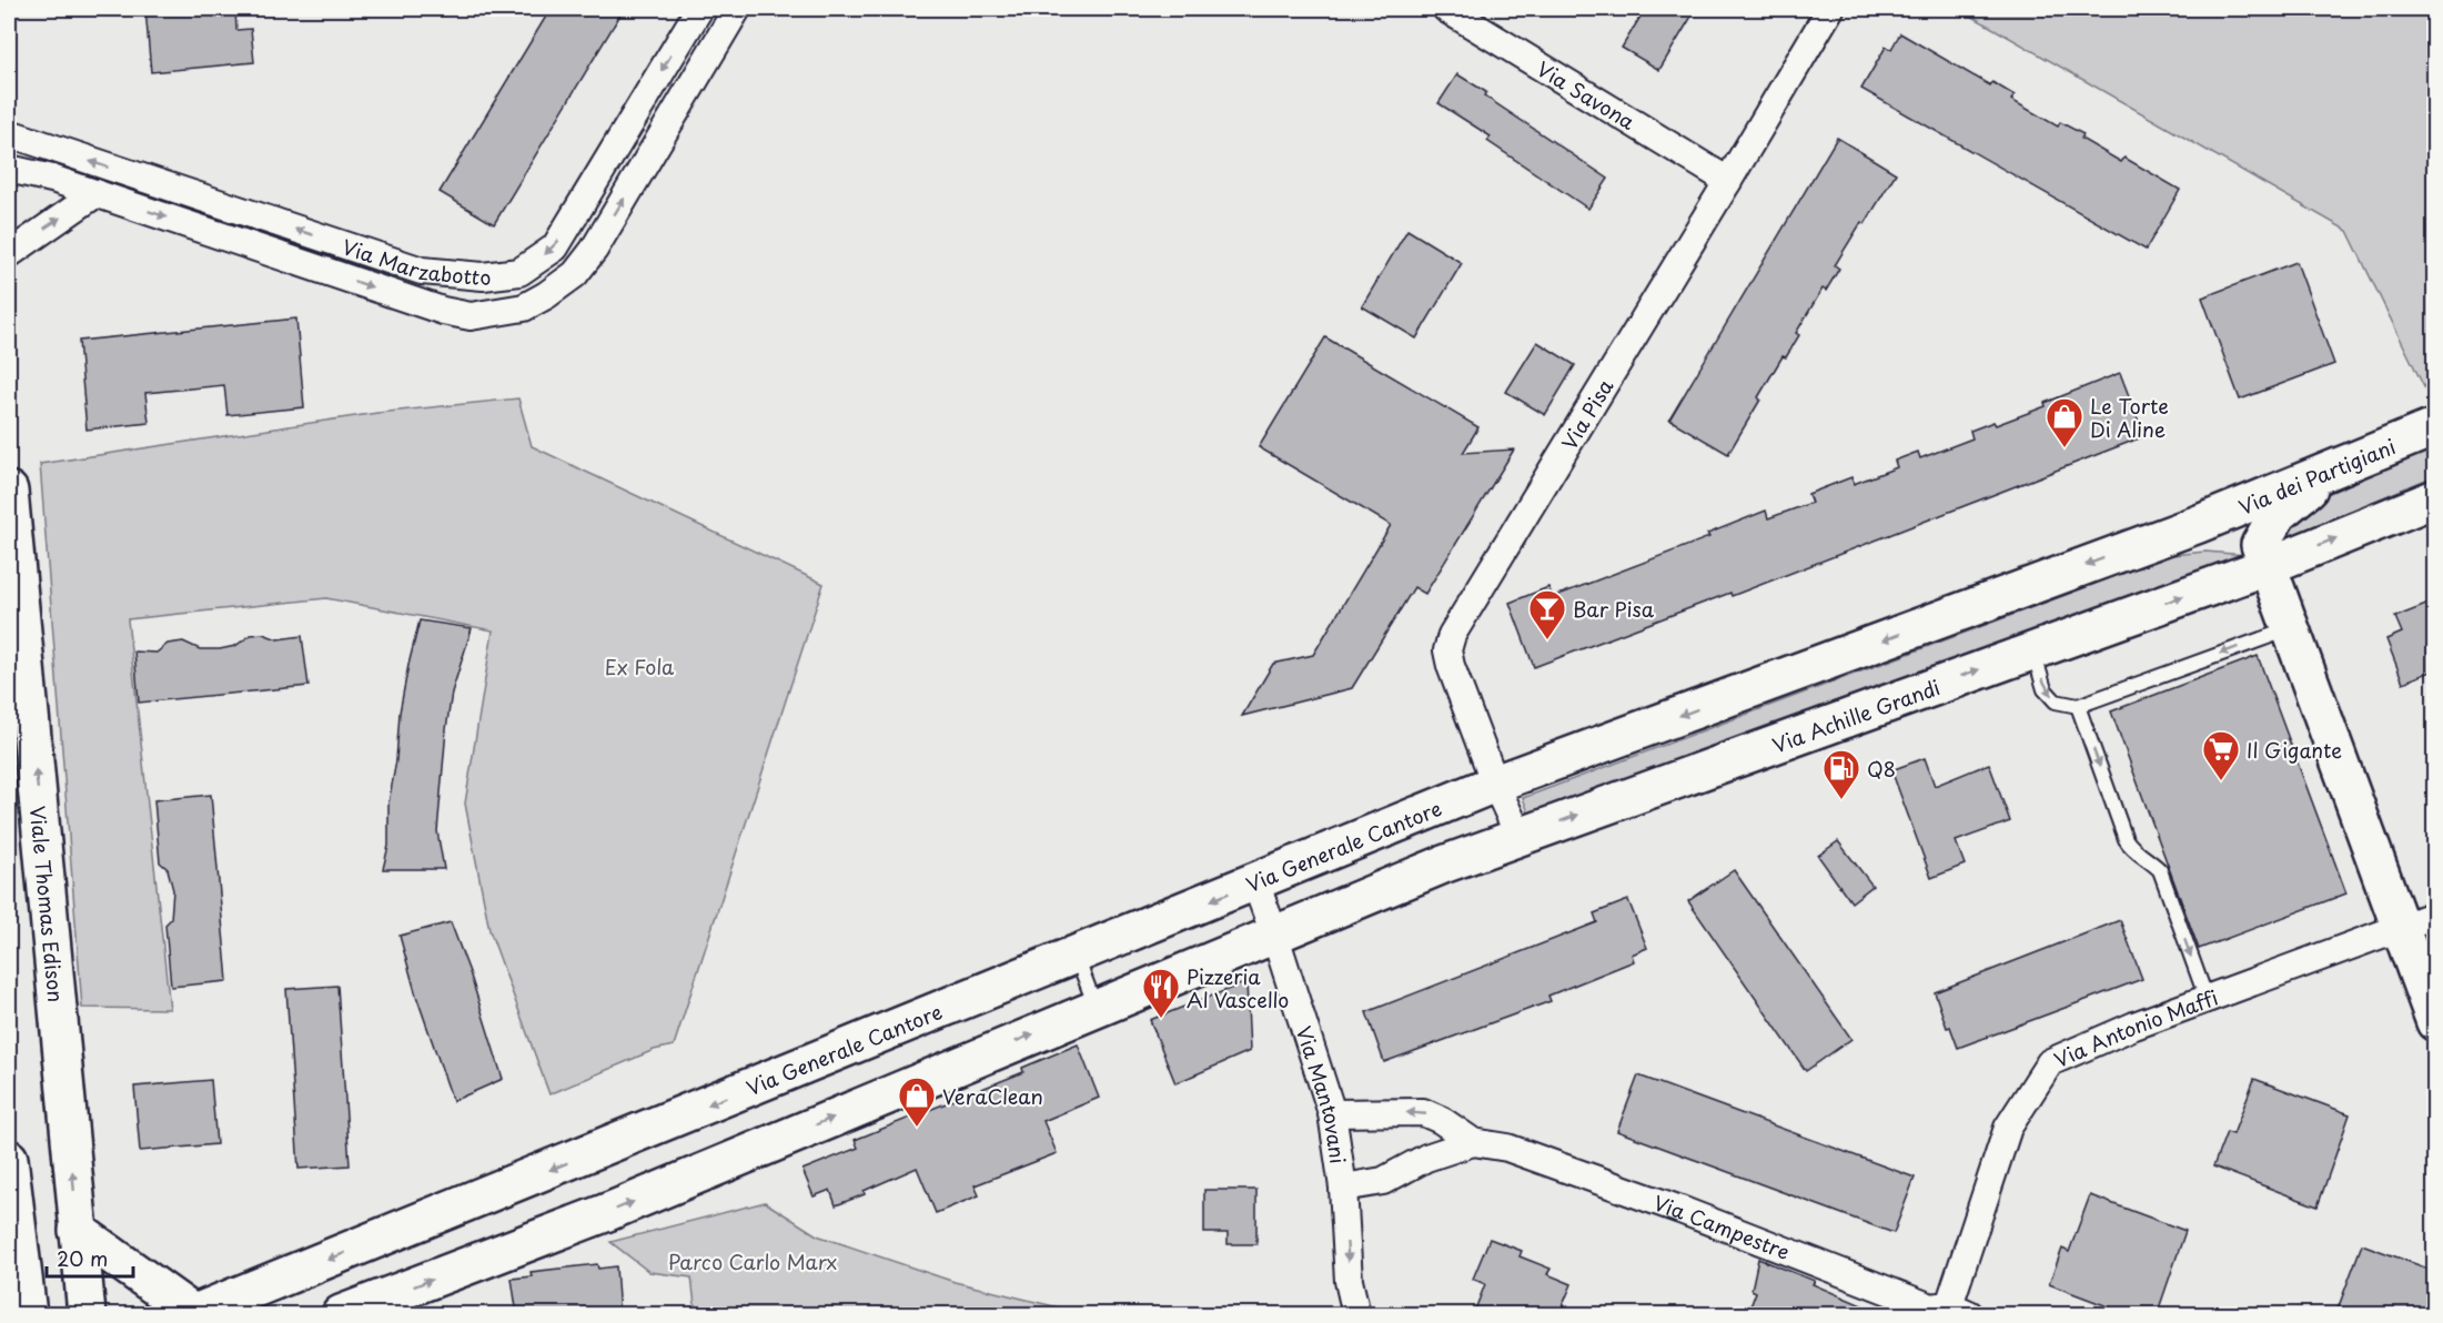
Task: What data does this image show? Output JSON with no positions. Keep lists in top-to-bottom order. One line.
{"streets":{"street":["Via Savona","Via Marzabotto","Via Pisa","Via dei Partigiani","Via Achille Grandi","Via Generale Cantore","Viale Thomas Edison","Via Antonio Maffi","Via Mantovani","Via Campestre"]},"crossings":[["Via Savona","Via Pisa"],["Via Pisa","Via Achille Grandi"],["Via Pisa","Via Generale Cantore"],["Via Achille Grandi","Via Mantovani"],["Via Generale Cantore","Via Mantovani"],["Via Antonio Maffi","Via Campestre"],["Via Mantovani","Via Campestre"]],"one_way":["Viale Thomas Edison"],"parks":["Ex Fola","Parco Carlo Marx"],"places":{"shop":["Le Torte Di Aline","VeraClean"],"bar":["Bar Pisa"],"supermarket":["Il Gigante"],"fuel station":["Q8"],"restaurant":["Pizzeria Al Vascello"]},"scale_bar":"20 m"}
